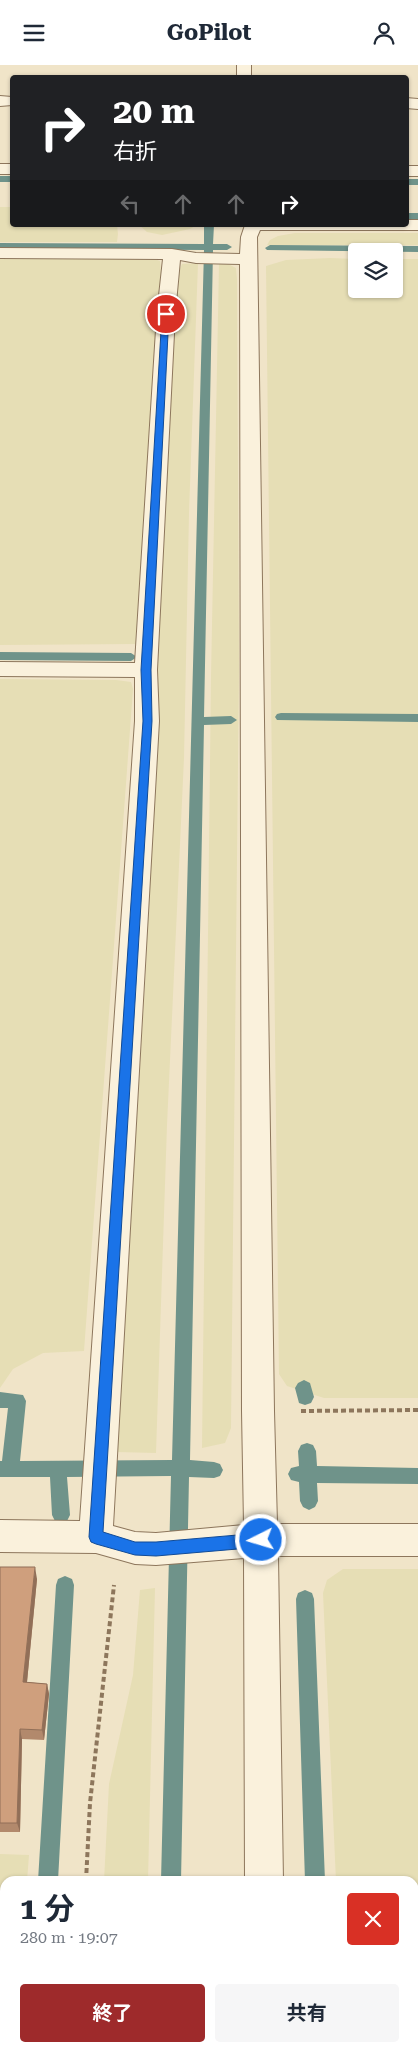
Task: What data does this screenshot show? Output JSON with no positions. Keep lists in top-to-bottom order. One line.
{"page":{"header":"GoPilot","turn":["20 m","右折"],"heading":["1 分","280 m · 19:07"],"buttons":["終了","共有"]}}
